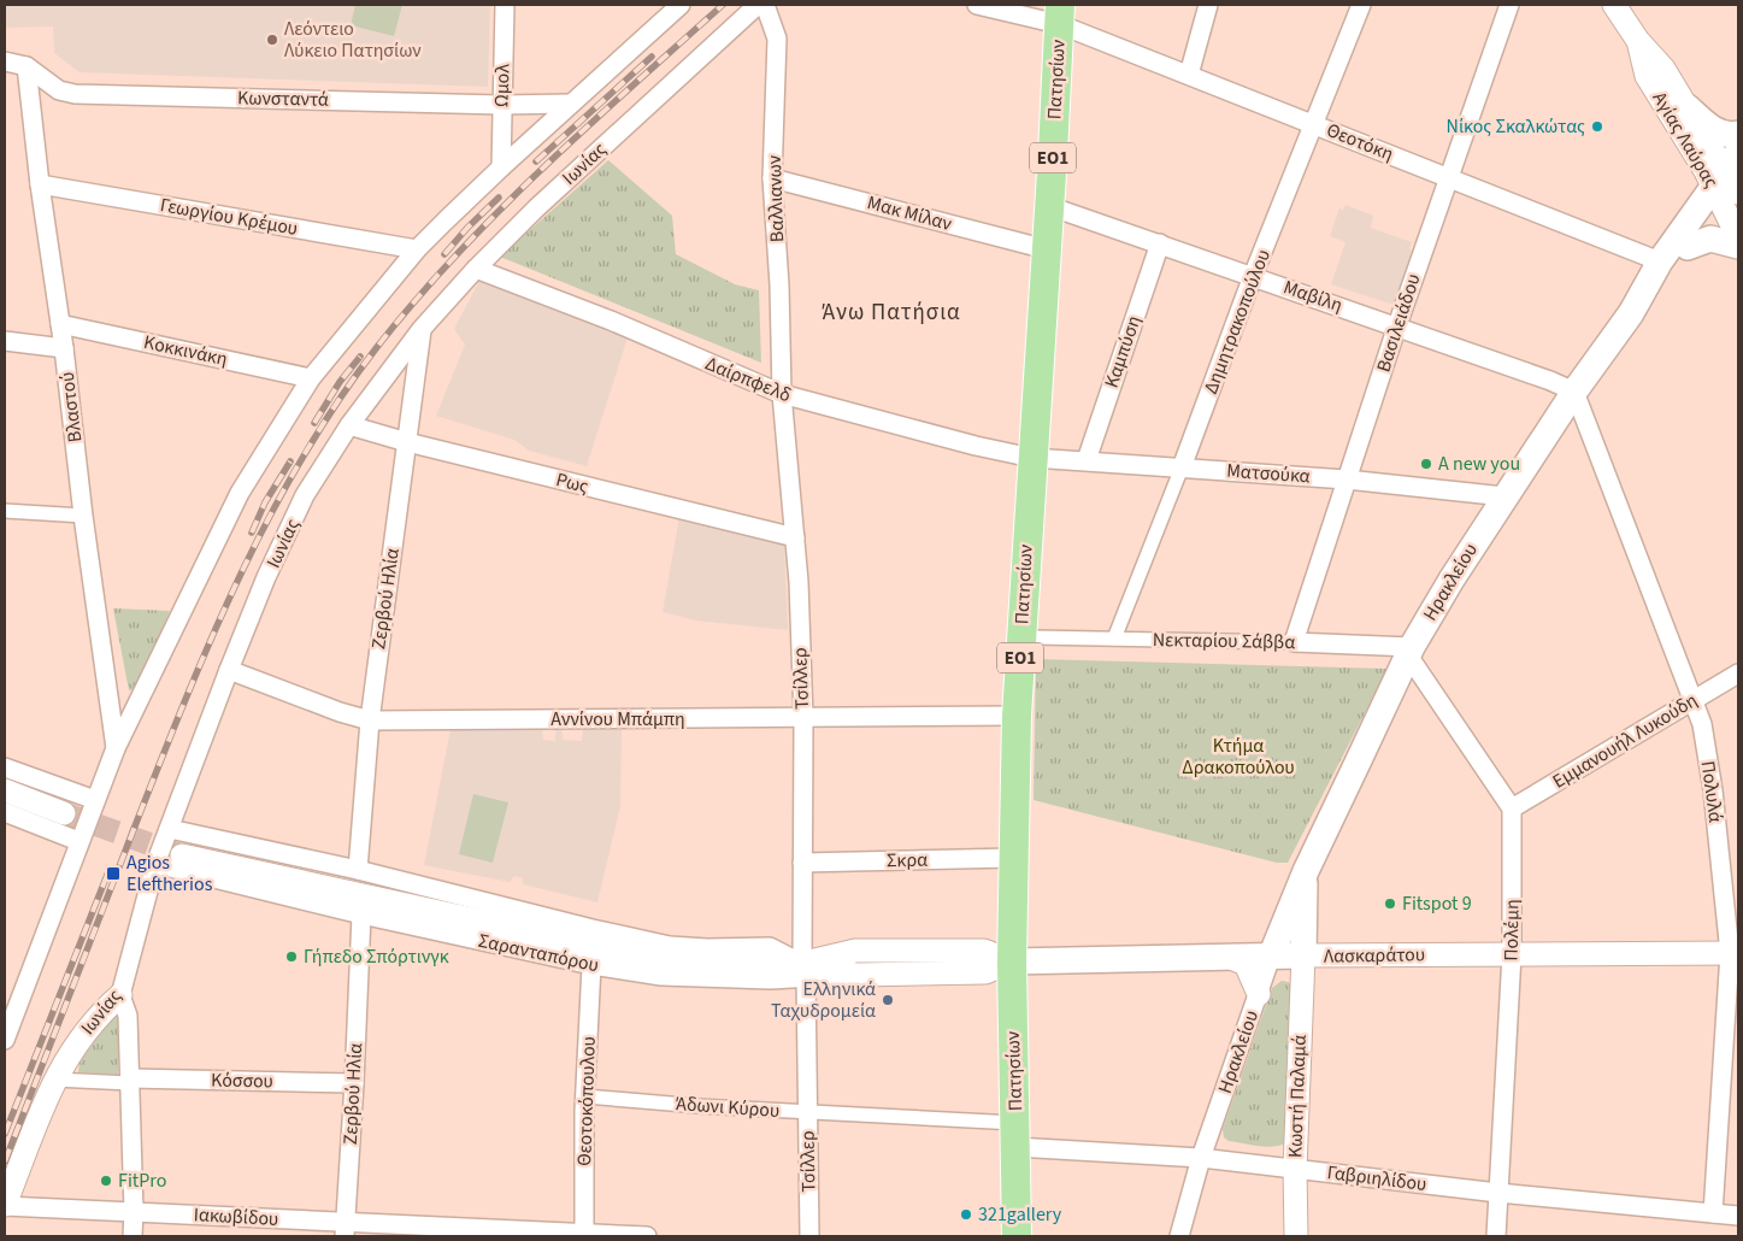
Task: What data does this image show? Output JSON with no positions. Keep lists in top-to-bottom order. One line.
{"streets":{"main road":["Πατησίων","ΕΟ1","Ηρακλείου","Λασκαράτου"],"street":["Ωμολ","Κωνσταντά","Αγίας Λαύρας","Θεοτόκη","Ιωνίας","Βαλλιανων","Μακ Μίλαν","Γεωργίου Κρέμου","Μαβίλη","Δημητρακοπούλου","Βασιλειάδου","Κοκκινάκη","Καμπύση","Δαίρπφελδ","Βλαστού","Ματσούκα","Ρως","Ζερβού Ηλία","Νεκταρίου Σάββα","Τσίλλερ","Αννίνου Μπάμπη","Εμμανουήλ Λυκούδη","Πολυλά","Σκρα","Πολέμη","Σαρανταπόρου","Κόσσου","Κωστή Παλαμά","Θεοτοκόπουλου","Άδωνι Κύρου","Γαβριηλίδου","Ιακωβίδου"]},"crossings":[["Πατησίων","Θεοτόκη"],["Πατησίων","Μακ Μίλαν"],["Πατησίων","Μαβίλη"],["Πατησίων","Δαίρπφελδ"],["Πατησίων","Ματσούκα"],["Πατησίων","Αννίνου Μπάμπη"],["Πατησίων","Σκρα"],["Πατησίων","Σαρανταπόρου"],["Πατησίων","Λασκαράτου"],["Πατησίων","Άδωνι Κύρου"],["Πατησίων","Γαβριηλίδου"],["Ωμολ","Κωνσταντά"],["Κωνσταντά","Βλαστού"],["Αγίας Λαύρας","Ηρακλείου"],["Θεοτόκη","Δημητρακοπούλου"],["Θεοτόκη","Βασιλειάδου"],["Θεοτόκη","Ηρακλείου"],["Ιωνίας","Δαίρπφελδ"],["Ιωνίας","Ρως"],["Ιωνίας","Ζερβού Ηλία"],["Ιωνίας","Αννίνου Μπάμπη"],["Ιωνίας","Σαρανταπόρου"],["Ιωνίας","Κόσσου"],["Ιωνίας","Ιακωβίδου"],["Βαλλιανων","Μακ Μίλαν"],["Βαλλιανων","Δαίρπφελδ"],["Βαλλιανων","Τσίλλερ"],["Γεωργίου Κρέμου","Βλαστού"],["Μαβίλη","Δημητρακοπούλου"],["Μαβίλη","Βασιλειάδου"],["Μαβίλη","Καμπύση"],["Μαβίλη","Ηρακλείου"],["Μαβίλη","Πολυλά"],["Δημητρακοπούλου","Ματσούκα"],["Δημητρακοπούλου","Νεκταρίου Σάββα"],["Βασιλειάδου","Ματσούκα"],["Βασιλειάδου","Νεκταρίου Σάββα"],["Κοκκινάκη","Βλαστού"],["Καμπύση","Ματσούκα"],["Δαίρπφελδ","Ματσούκα"],["Δαίρπφελδ","Τσίλλερ"],["Ματσούκα","Ηρακλείου"],["Ρως","Ζερβού Ηλία"],["Ρως","Τσίλλερ"],["Ηρακλείου","Νεκταρίου Σάββα"],["Ηρακλείου","Πολυλά"],["Ηρακλείου","Λασκαράτου"],["Ηρακλείου","Κωστή Παλαμά"],["Ηρακλείου","Γαβριηλίδου"],["Ζερβού Ηλία","Αννίνου Μπάμπη"],["Ζερβού Ηλία","Σαρανταπόρου"],["Ζερβού Ηλία","Κόσσου"],["Ζερβού Ηλία","Ιακωβίδου"],["Τσίλλερ","Αννίνου Μπάμπη"],["Τσίλλερ","Σκρα"],["Τσίλλερ","Σαρανταπόρου"],["Τσίλλερ","Άδωνι Κύρου"],["Εμμανουήλ Λυκούδη","Πολυλά"],["Εμμανουήλ Λυκούδη","Πολέμη"],["Πολυλά","Λασκαράτου"],["Πολυλά","Γαβριηλίδου"],["Πολέμη","Λασκαράτου"],["Πολέμη","Γαβριηλίδου"],["Σαρανταπόρου","Λασκαράτου"],["Σαρανταπόρου","Θεοτοκόπουλου"],["Λασκαράτου","Κωστή Παλαμά"],["Κωστή Παλαμά","Γαβριηλίδου"],["Θεοτοκόπουλου","Άδωνι Κύρου"],["Θεοτοκόπουλου","Ιακωβίδου"],["Άδωνι Κύρου","Γαβριηλίδου"]],"districts":["Άνω Πατήσια"],"parks":["Κτήμα Δρακοπούλου"],"places":{"other":["Λεόντειο Λύκειο Πατησίων","Νίκος Σκαλκώτας","A new you","Fitspot 9","Γήπεδο Σπόρτινγκ","Ελληνικά Ταχυδρομεία","FitPro","321gallery"],"transit":["Agios Eleftherios"]}}
